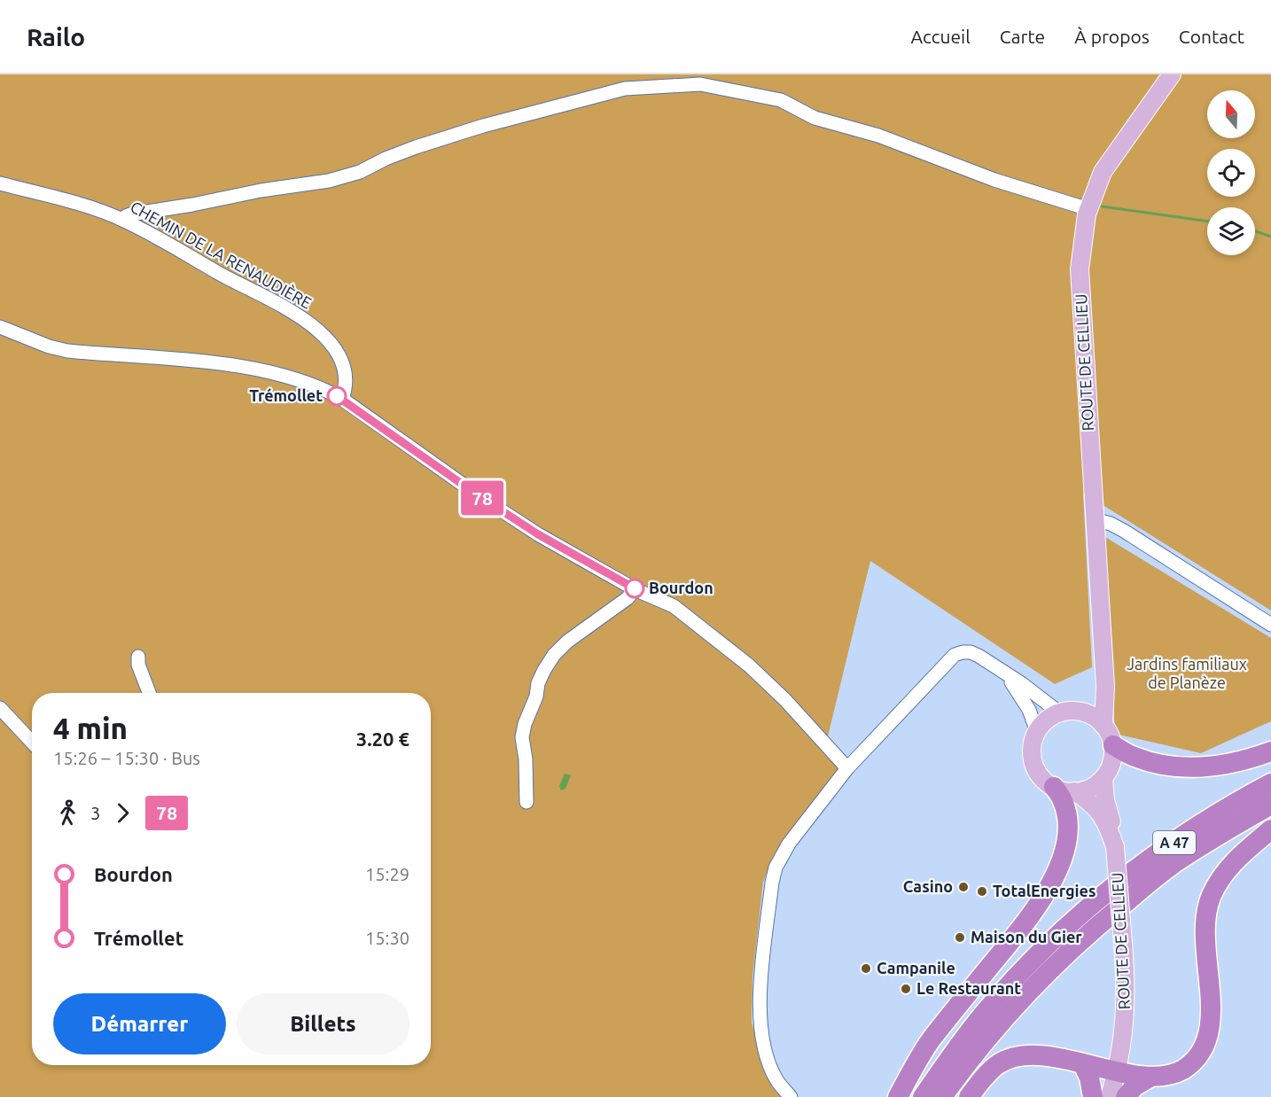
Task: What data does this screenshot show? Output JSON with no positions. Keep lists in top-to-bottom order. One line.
{"streets":{"highway":["A 47"],"main road":["ROUTE DE CELLIEU"],"street":["CHEMIN DE LA RENAUDIÈRE"]},"parks":["Jardins familiaux de Planèze"],"places":["Trémollet","Bourdon","Casino","TotalEnergies","Maison du Gier","Campanile","Le Restaurant"],"lines":["bus line 78"],"north":"top","page":{"header":"Railo","nav":["Accueil","Carte","À propos","Contact"],"on_map":"78","heading":["4 min","15:26 – 15:30 · Bus","3.20 €"],"legs":["3","78"],"list":[{"name":"Bourdon","value":"15:29"},{"name":"Trémollet","value":"15:30"}],"buttons":["Démarrer","Billets"]}}
